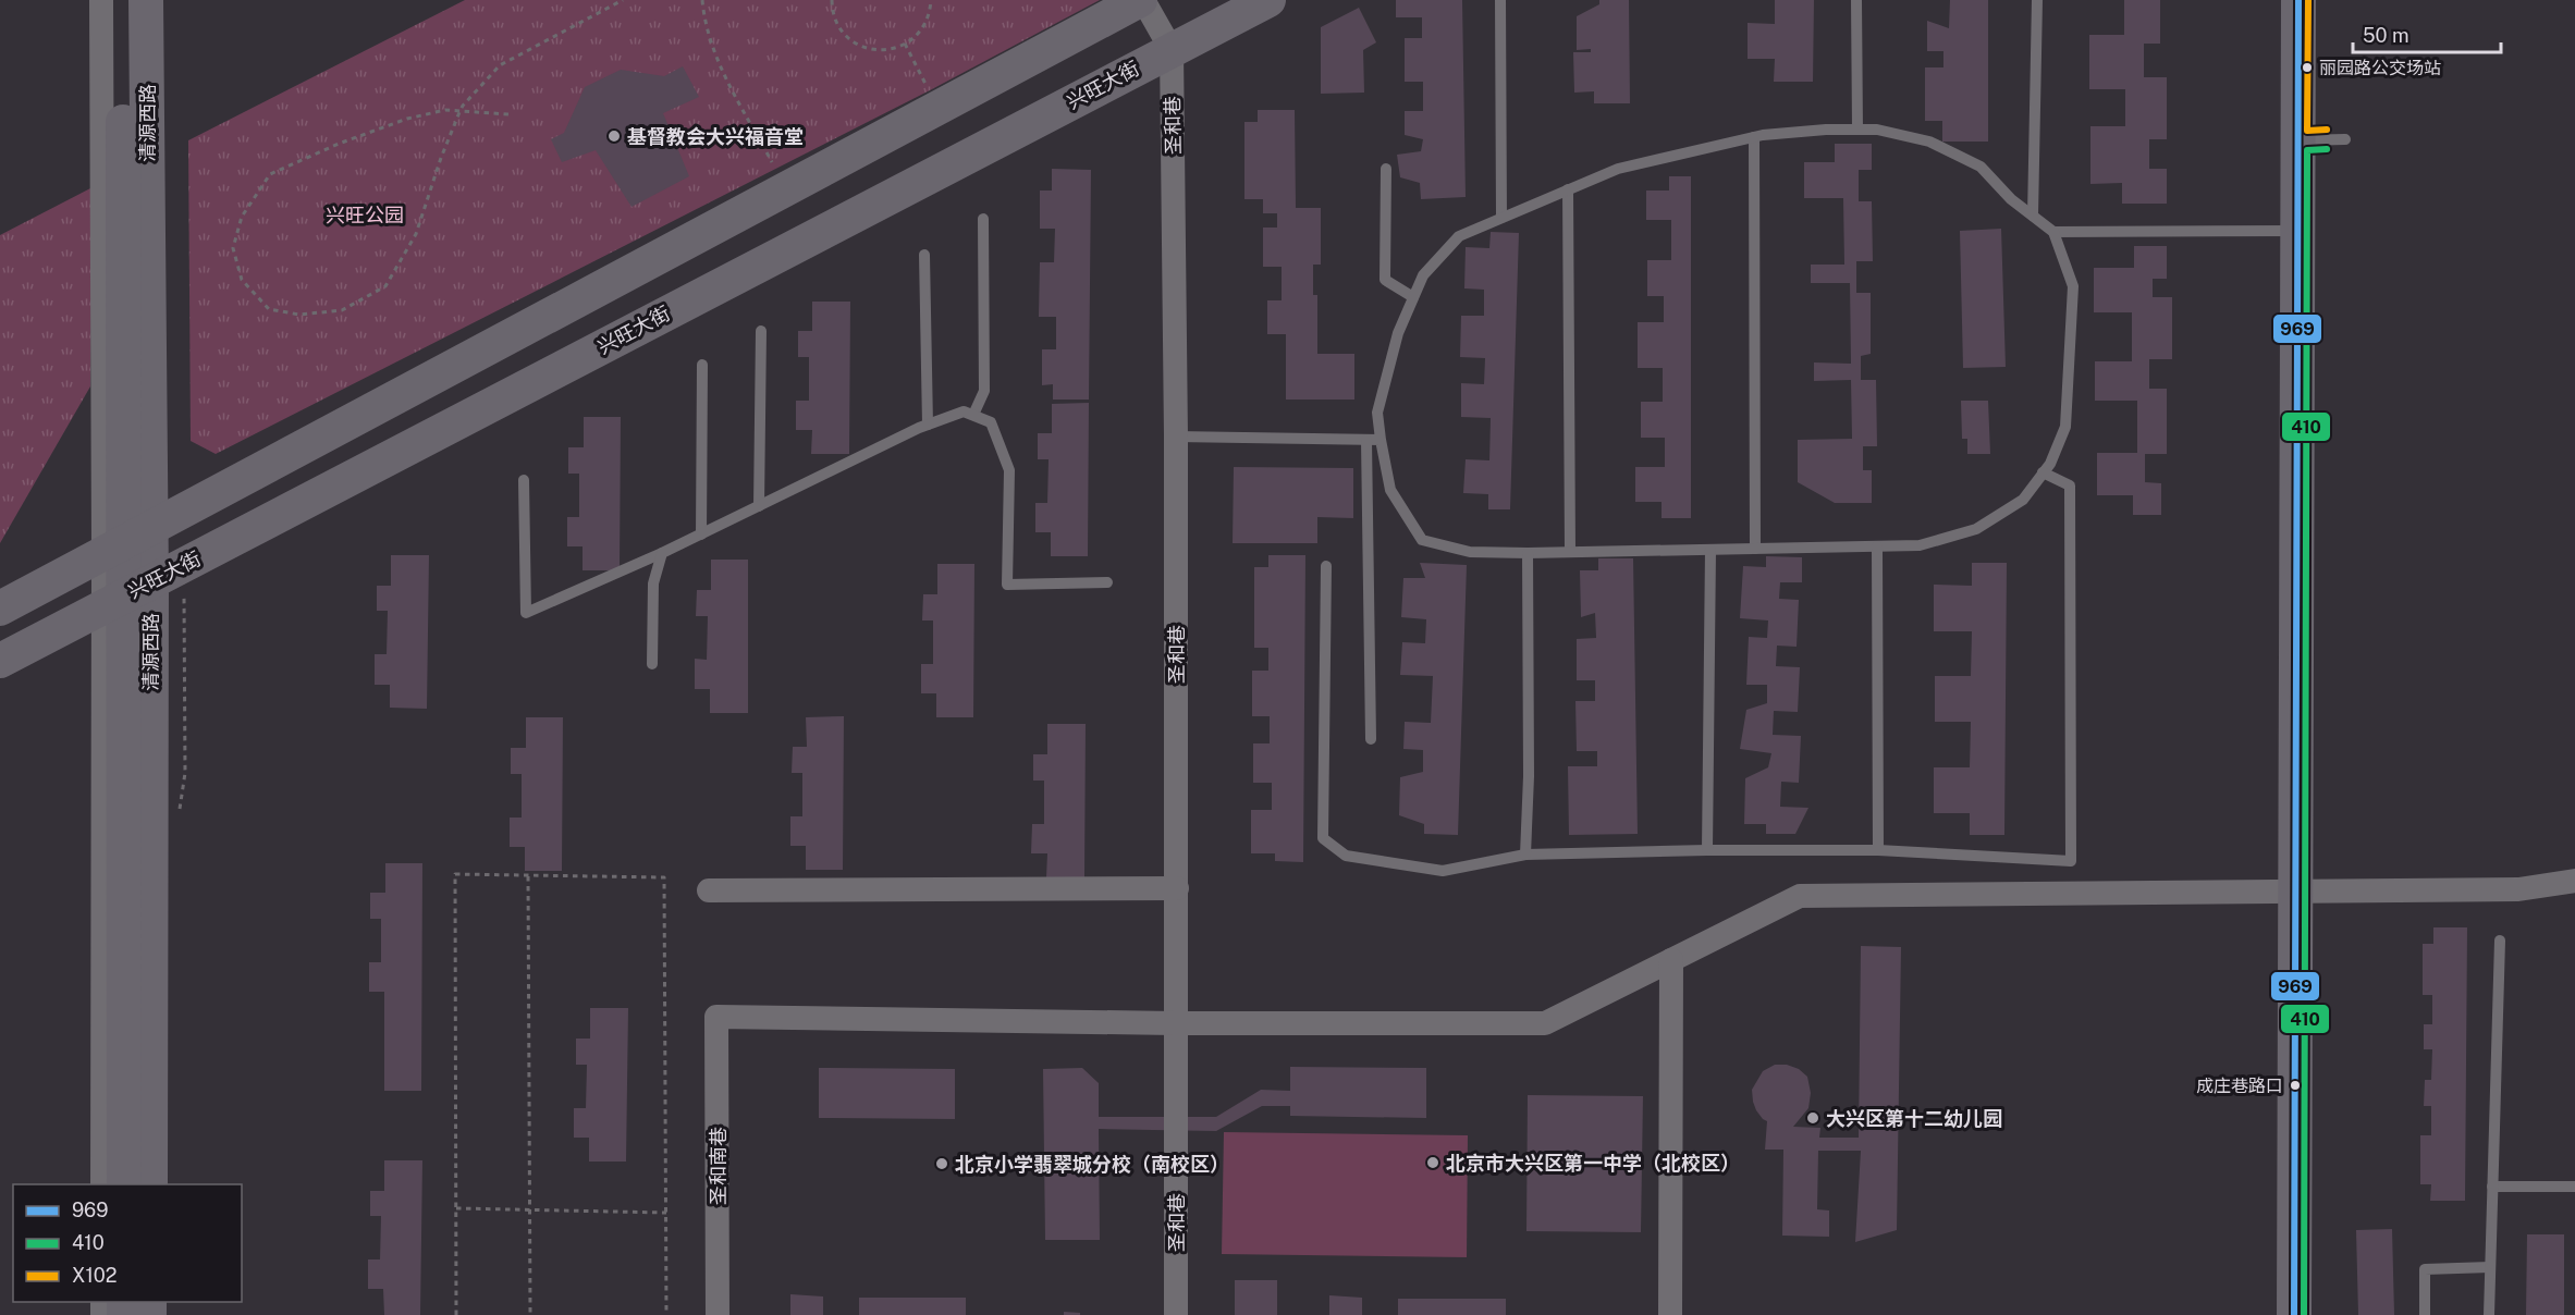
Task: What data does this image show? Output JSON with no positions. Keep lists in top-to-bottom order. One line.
{"streets":{"main road":["兴旺大街","清源西路"],"street":["圣和巷","圣和南巷"]},"crossings":[["兴旺大街","清源西路"],["兴旺大街","圣和巷"],["圣和巷","圣和南巷"]],"parks":["兴旺公园"],"places":["丽园路公交场站","基督教会大兴福音堂","成庄巷路口","大兴区第十二幼儿园","北京市大兴区第一中学（北校区）","北京小学翡翠城分校（南校区）"],"lines":["transit line 969","transit line X102","transit line 410"],"legend":["969","410","X102"],"scale_bar":"50 m"}
